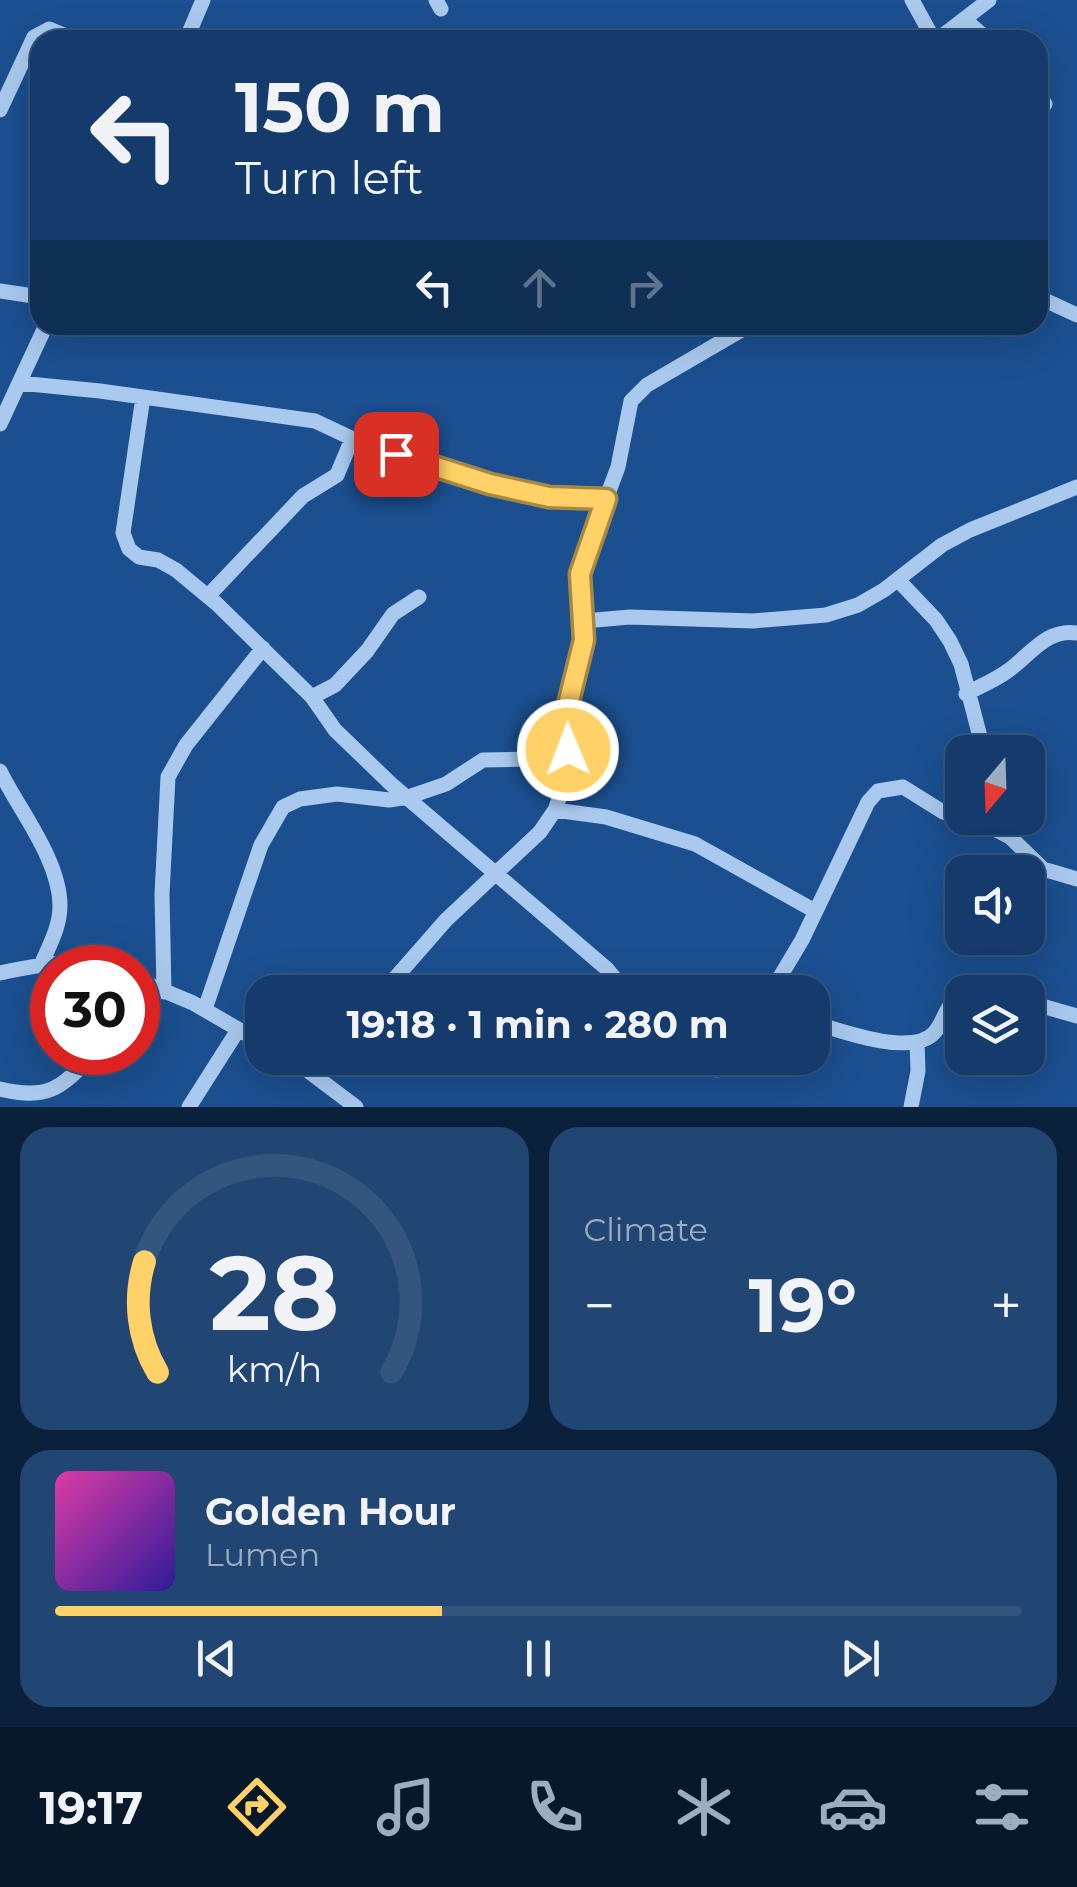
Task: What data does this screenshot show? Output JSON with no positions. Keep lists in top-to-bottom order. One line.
{"north":"bottom","page":{"turn":["150 m","Turn left"],"limit":"30","trip":"19:18 · 1 min · 280 m","tile":"Climate","heat":["−","19°","+"],"song":["Golden Hour","Lumen"],"tabs":"19:17","gauge":["28","km/h"]}}
